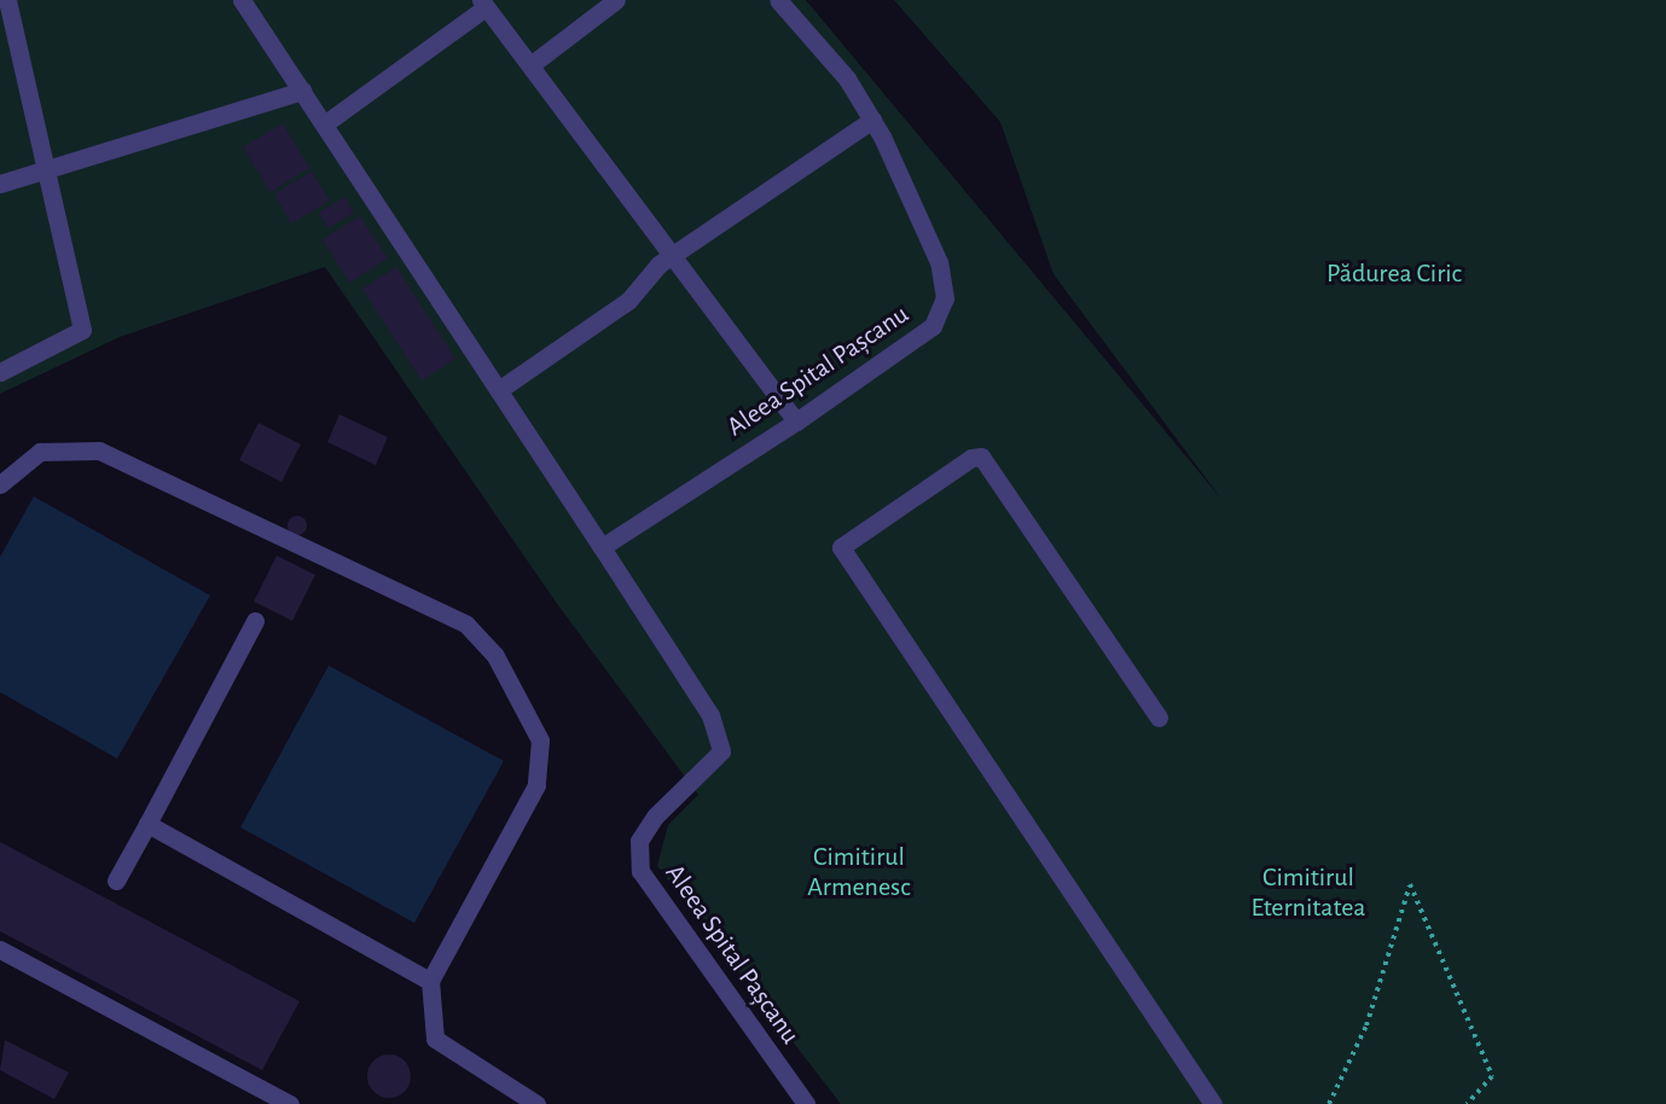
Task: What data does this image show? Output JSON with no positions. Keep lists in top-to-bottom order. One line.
{"streets":{"lane":["Aleea Spital Pașcanu"]},"parks":["Pădurea Ciric","Cimitirul Armenesc","Cimitirul Eternitatea"]}
